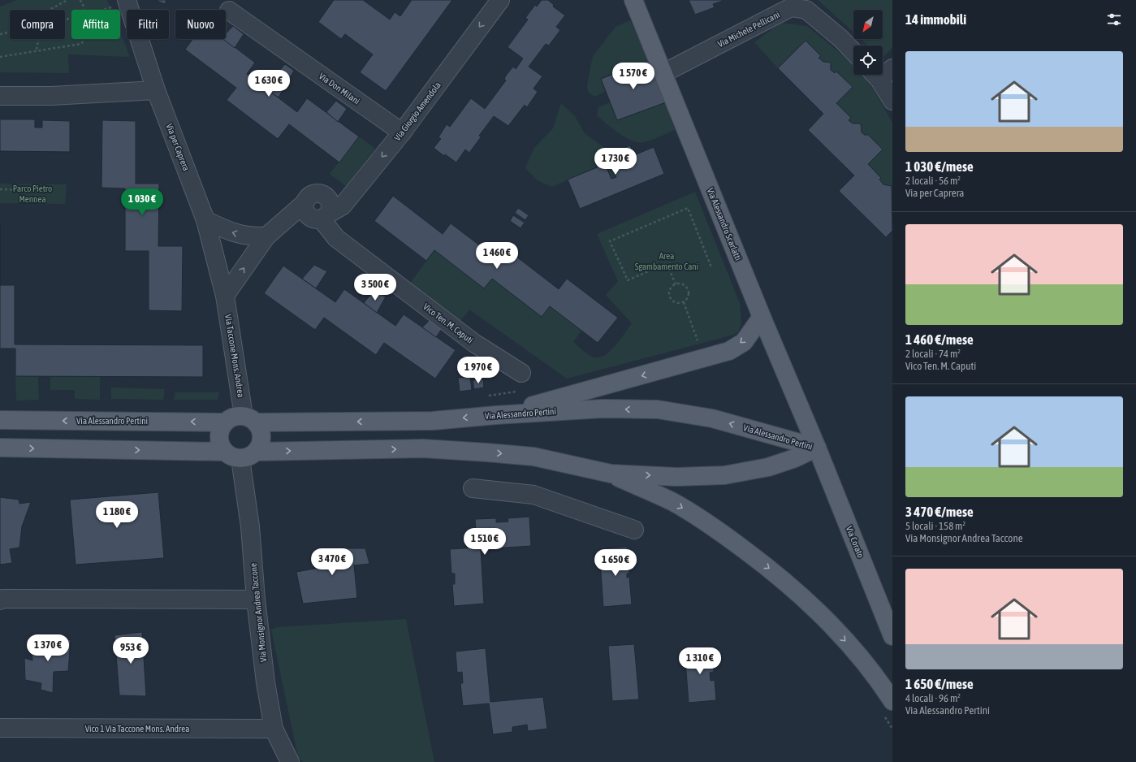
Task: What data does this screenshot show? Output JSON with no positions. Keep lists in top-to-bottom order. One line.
{"streets":{"main road":["Via Alessandro Scarlatti","Via Alessandro Pertini","Via Corato"],"street":["Via Michele Pellicani","Via Don Milani","Via Giorgio Amendola","Via per Caprera","Vico Ten. M. Caputi","Via Taccone Mons. Andrea","Via Monsignor Andrea Taccone","Vico 1 Via Taccone Mons. Andrea"]},"crossings":[["Via Michele Pellicani","Via Alessandro Scarlatti"],["Via Don Milani","Via Giorgio Amendola"],["Via Giorgio Amendola","Vico Ten. M. Caputi"],["Via per Caprera","Via Taccone Mons. Andrea"],["Via Alessandro Scarlatti","Via Alessandro Pertini"],["Via Alessandro Scarlatti","Via Corato"],["Via Taccone Mons. Andrea","Via Alessandro Pertini"],["Via Taccone Mons. Andrea","Via Monsignor Andrea Taccone"],["Via Alessandro Pertini","Via Corato"],["Via Alessandro Pertini","Via Monsignor Andrea Taccone"],["Via Monsignor Andrea Taccone","Vico 1 Via Taccone Mons. Andrea"]],"one_way":["Via Giorgio Amendola"],"parks":["Parco Pietro Mennea","Area Sgambamento Cani"],"north":"bottom left","page":{"heading":"14 immobili","chip":["Compra","Affitta","Filtri","Nuovo"],"list":[{"name":"1 030 €/mese","note":"2 locali · 56 m² · Via per Caprera"},{"name":"1 460 €/mese","note":"2 locali · 74 m² · Vico Ten. M. Caputi"},{"name":"3 470 €/mese","note":"5 locali · 158 m² · Via Monsignor Andrea Taccone"},{"name":"1 650 €/mese","note":"4 locali · 96 m² · Via Alessandro Pertini"}],"price":["1 570 €","1 630 €","1 730 €","1 030 €","1 460 €","3 500 €","1 970 €","1 180 €","1 510 €","3 470 €","1 650 €","1 370 €","953 €","1 310 €"]}}
